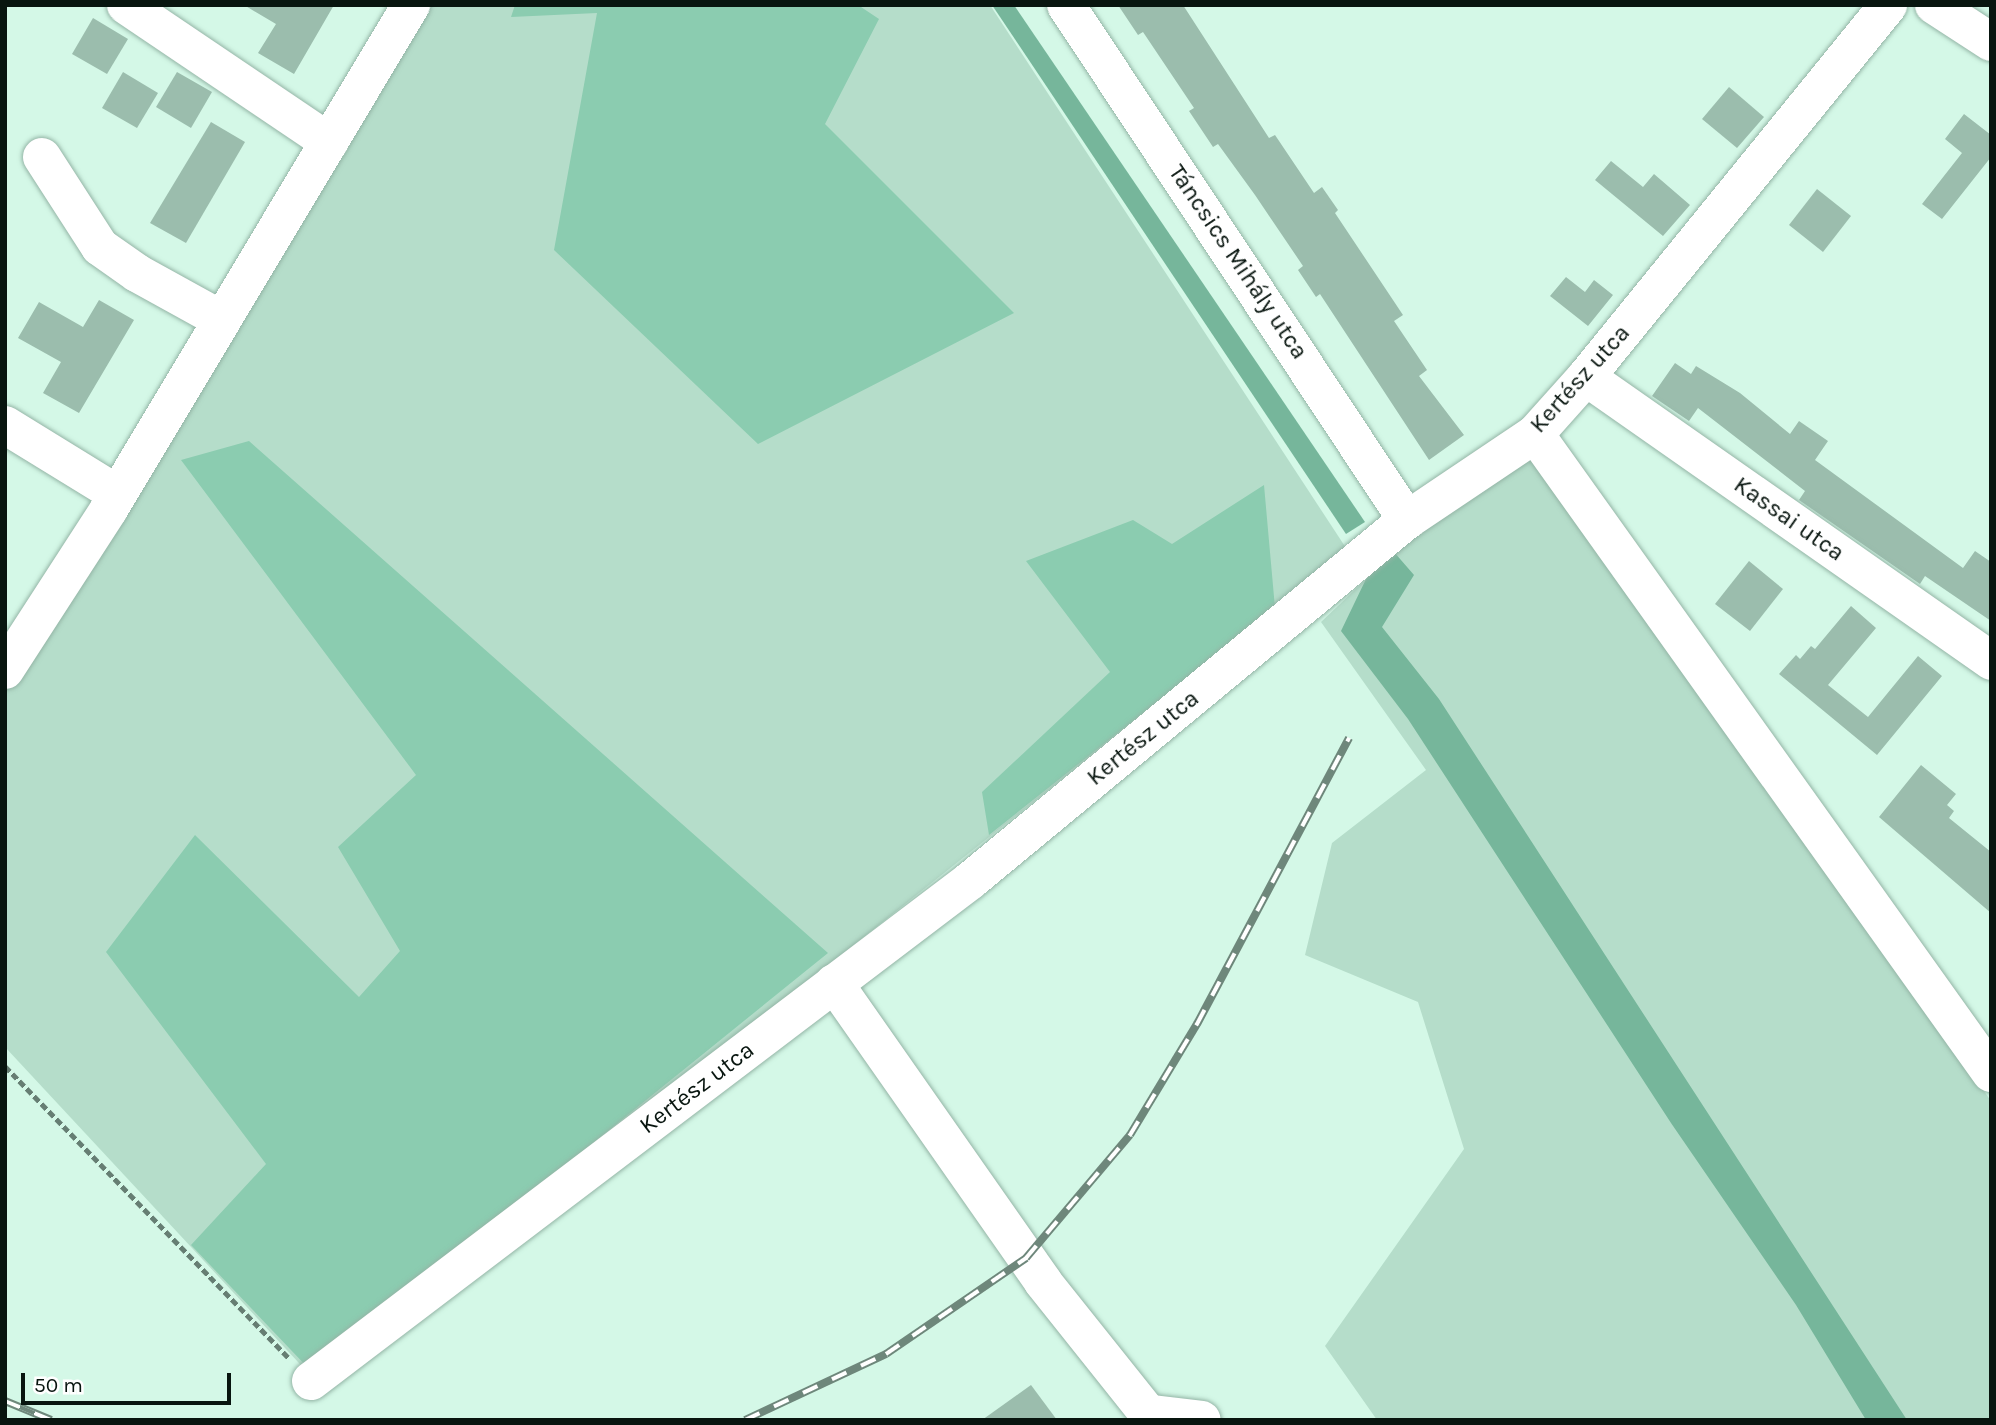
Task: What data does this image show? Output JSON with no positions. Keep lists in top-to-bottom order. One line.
{"streets":{"street":["Táncsics Mihály utca","Kertész utca","Kassai utca"]},"crossings":[["Táncsics Mihály utca","Kertész utca"],["Kertész utca","Kassai utca"]],"scale_bar":"50 m"}
